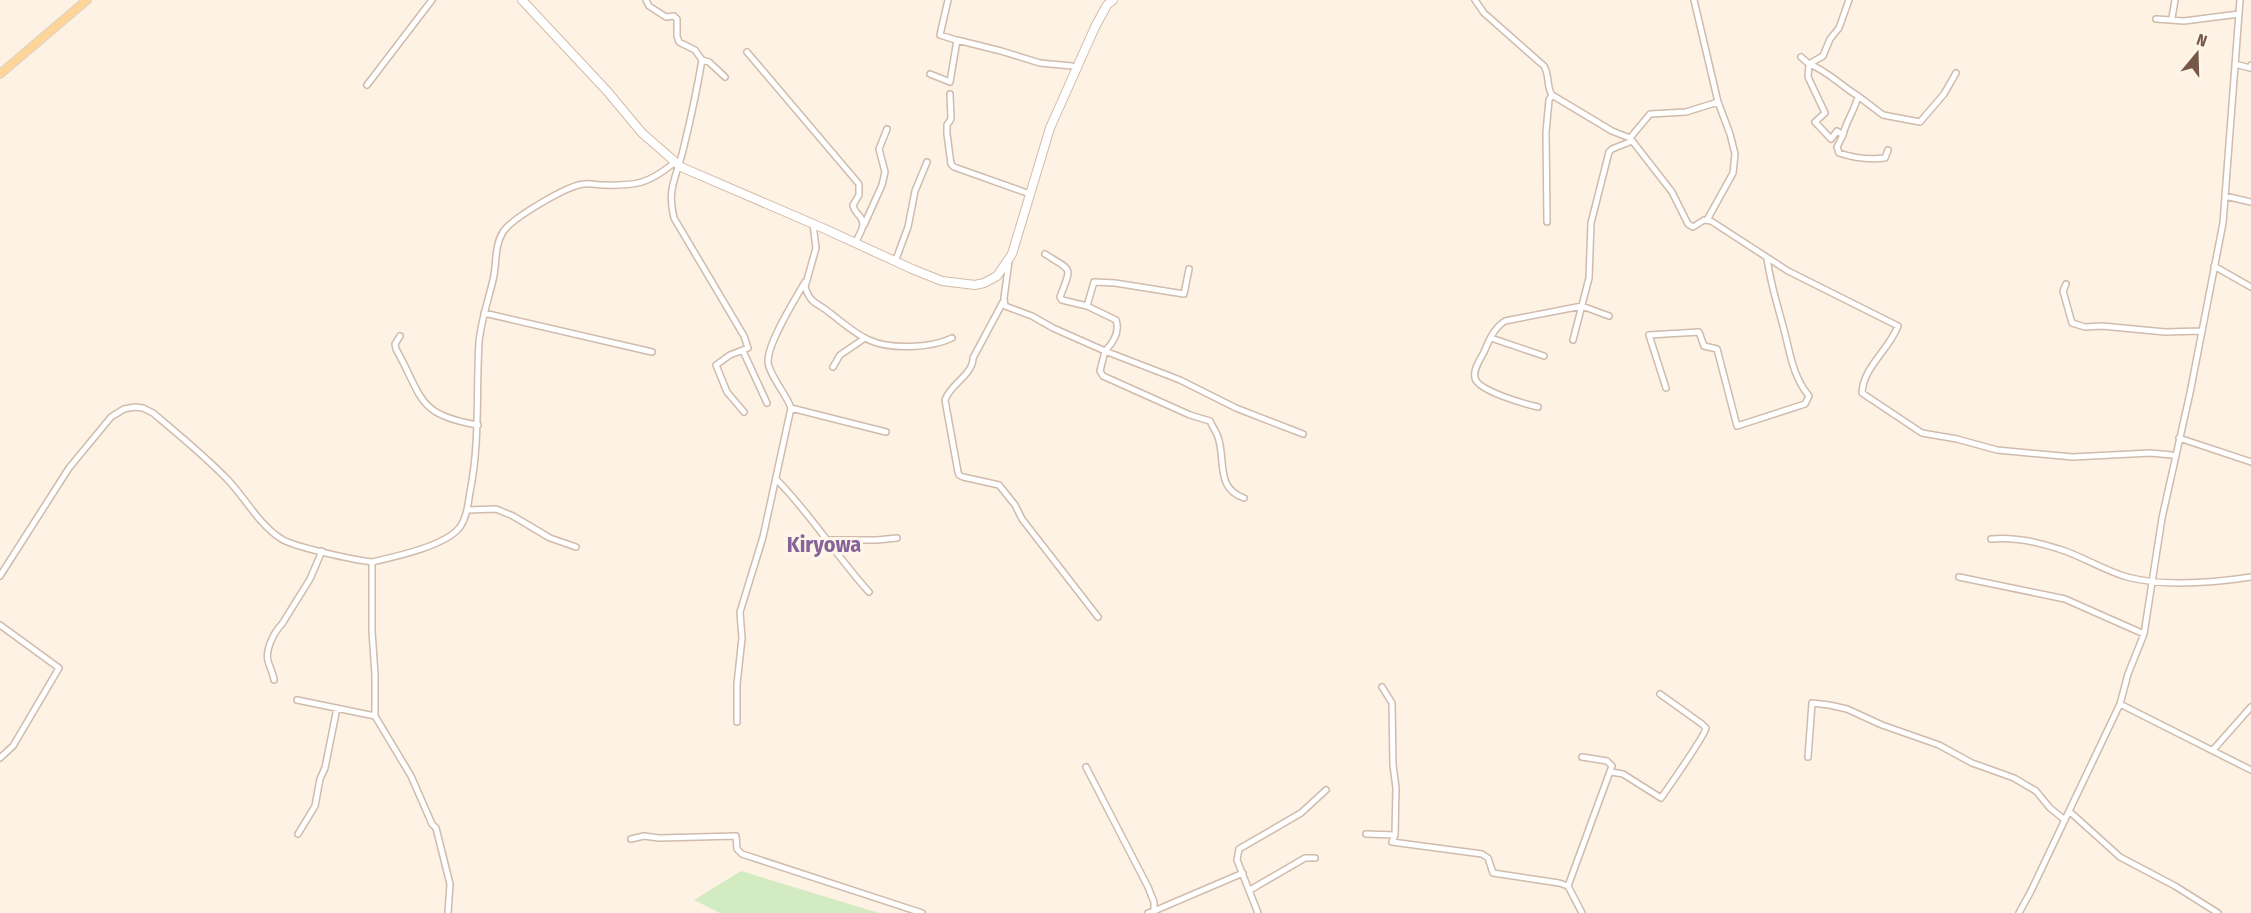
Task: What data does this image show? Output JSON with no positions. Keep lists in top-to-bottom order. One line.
{"districts":["Kiryowa"],"north":"top"}
